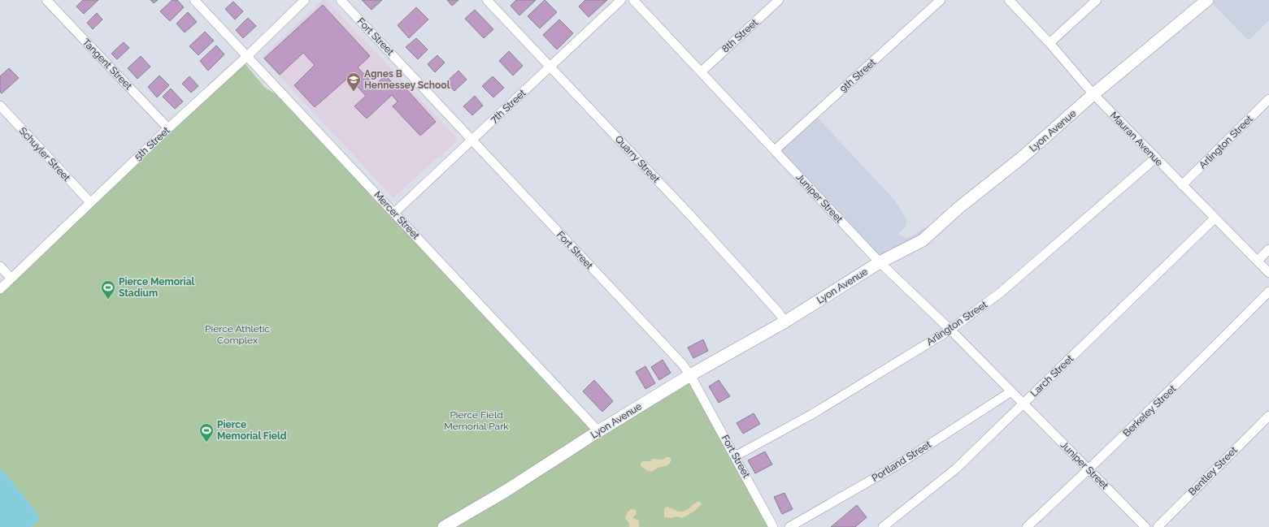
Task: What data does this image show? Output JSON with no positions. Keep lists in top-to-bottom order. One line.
{"streets":{"street":["8th Street","Fort Street","Tangent Street","9th Street","7th Street","Lyon Avenue","Mauran Avenue","Arlington Street","5th Street","Schuyler Street","Quarry Street","Juniper Street","Mercer Street","Larch Street","Berkeley Street","Portland Street","Bentley Street"]},"crossings":[["8th Street","Juniper Street"],["Fort Street","7th Street"],["Fort Street","Lyon Avenue"],["Fort Street","Arlington Street"],["Tangent Street","5th Street"],["9th Street","Juniper Street"],["7th Street","Quarry Street"],["7th Street","Mercer Street"],["Lyon Avenue","Mauran Avenue"],["Lyon Avenue","Quarry Street"],["Lyon Avenue","Juniper Street"],["Lyon Avenue","Mercer Street"],["Mauran Avenue","Arlington Street"],["Mauran Avenue","Larch Street"],["Arlington Street","Juniper Street"],["5th Street","Schuyler Street"],["5th Street","Mercer Street"],["Juniper Street","Larch Street"],["Juniper Street","Berkeley Street"],["Juniper Street","Portland Street"]],"parks":["Pierce Athletic Complex","Pierce Field Memorial Park"],"places":{"school or university":["Agnes B Hennessey School"],"sports":["Pierce Memorial Stadium","Pierce Memorial Field"]}}
